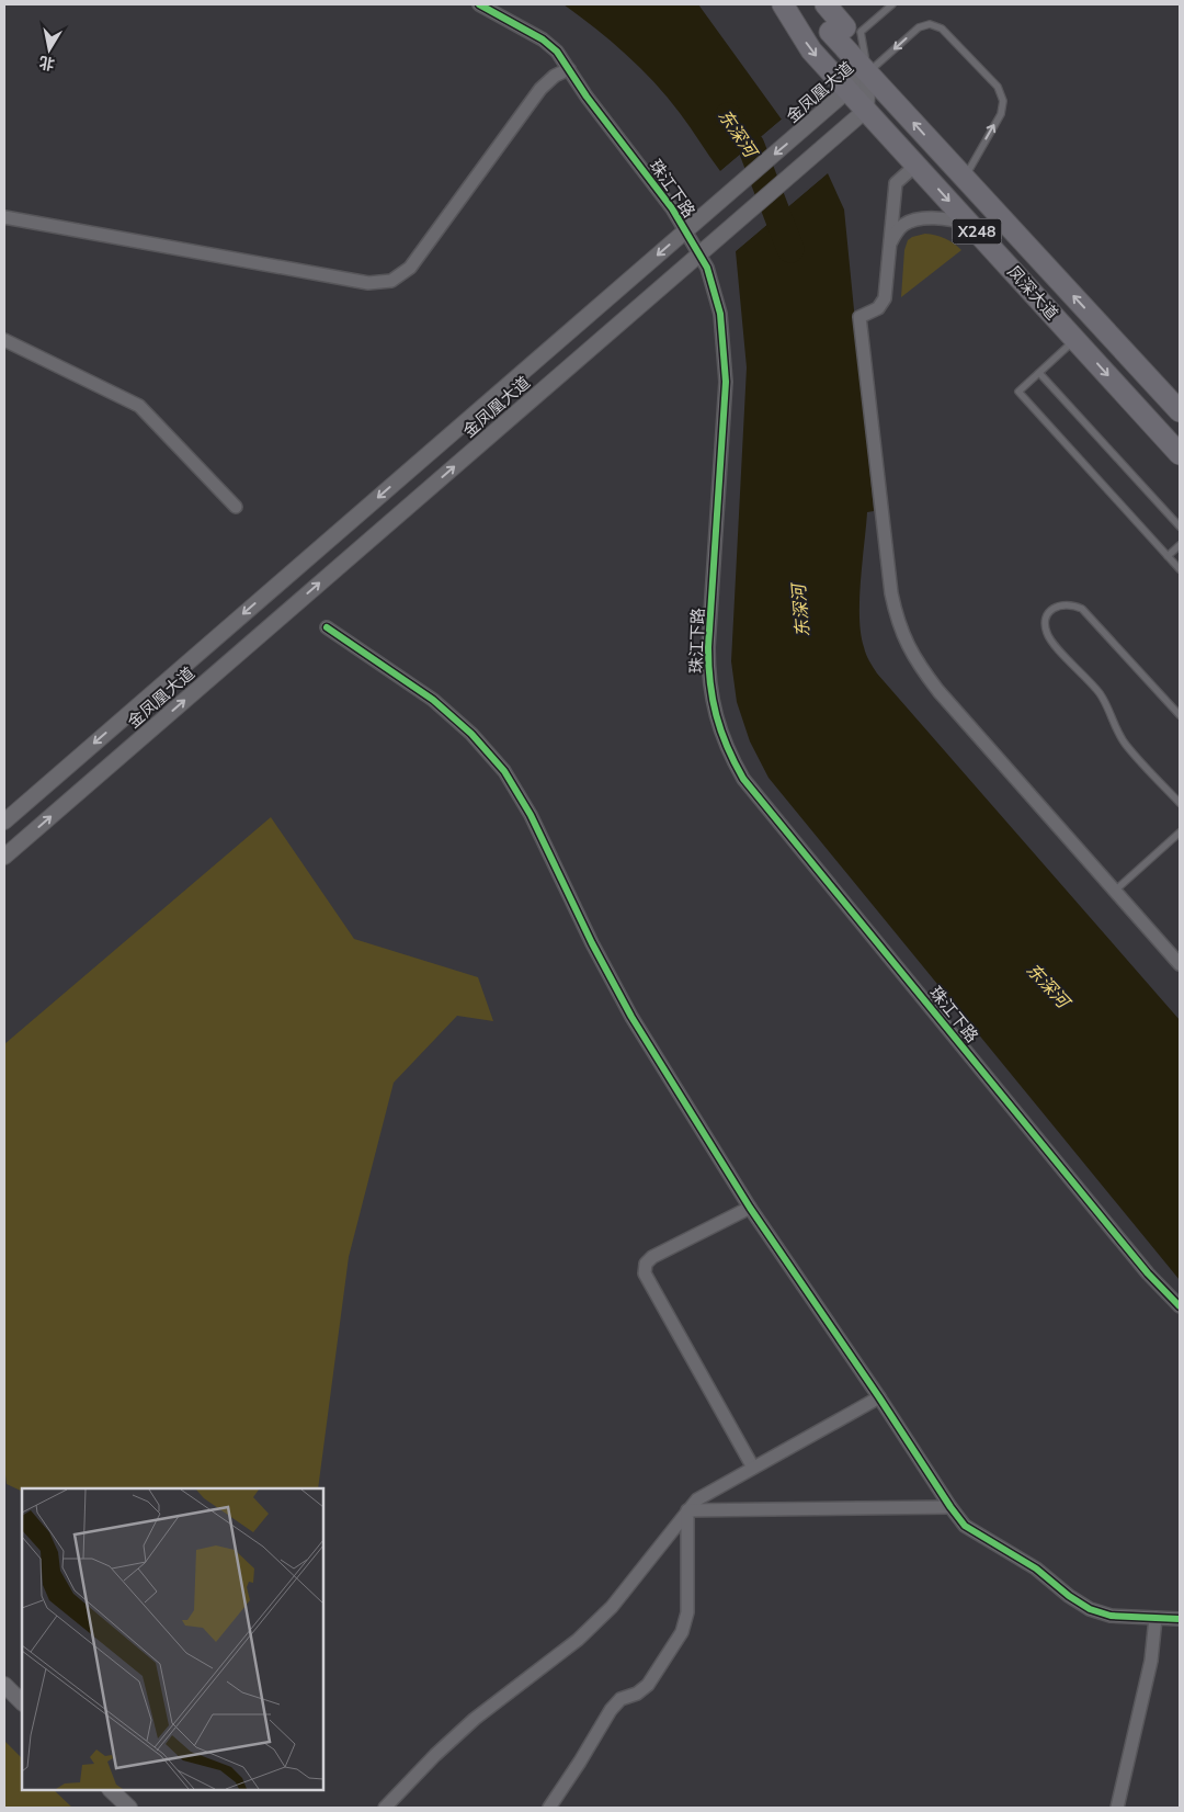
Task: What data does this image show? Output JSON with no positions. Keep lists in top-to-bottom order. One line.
{"streets":{"main road":["X248","凤深大道"],"street":["金凤凰大道","珠江下路"]},"crossings":[["金凤凰大道","珠江下路"],["金凤凰大道","凤深大道"]],"water":["东深河"],"north":"bottom"}
